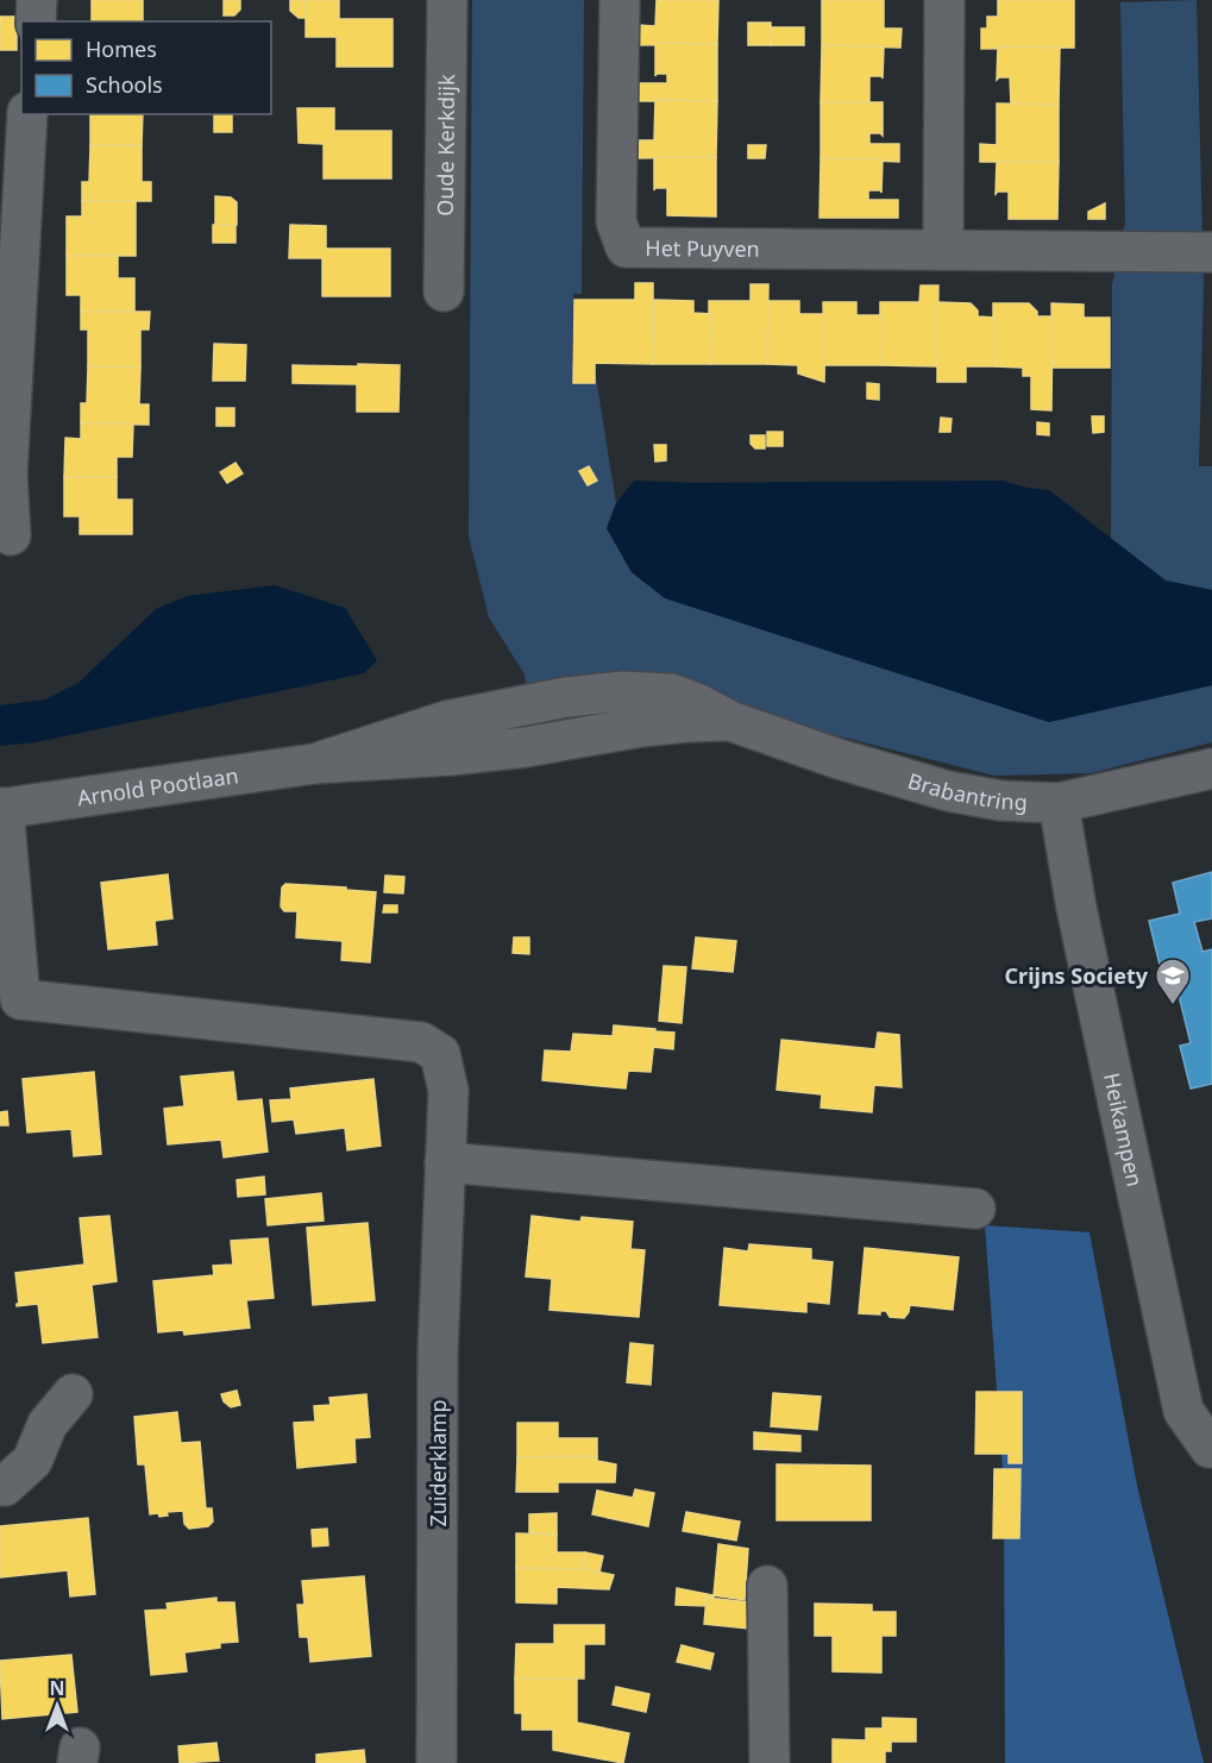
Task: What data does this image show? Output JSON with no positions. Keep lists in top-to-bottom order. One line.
{"streets":{"street":["Oude Kerkdijk","Het Puyven","Arnold Pootlaan","Brabantring","Heikampen","Zuiderklamp"]},"crossings":[["Arnold Pootlaan","Brabantring"],["Arnold Pootlaan","Zuiderklamp"],["Brabantring","Heikampen"]],"places":{"school or university":["Crijns Society"]},"legend":["Homes","Schools"],"north":"top"}
